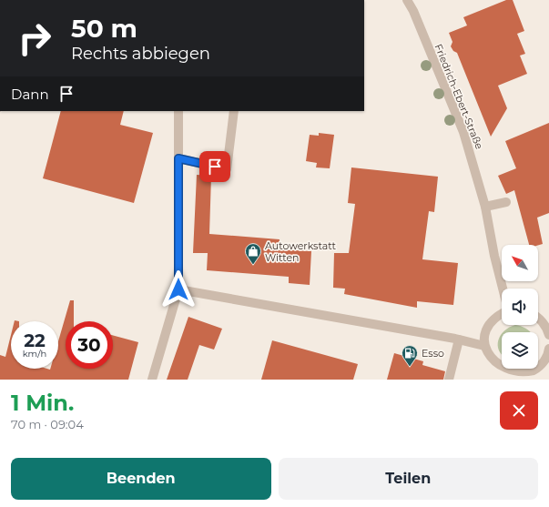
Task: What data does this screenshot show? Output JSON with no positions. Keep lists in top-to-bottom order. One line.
{"streets":{"street":["Friedrich-Ebert-Straße"]},"places":{"shop":["Autowerkstatt Witten"],"fuel station":["Esso"]},"north":"top left","page":{"turn":["50 m","Rechts abbiegen"],"then":"Dann","speed":"22 km/h","limit":"30","heading":["1 Min.","70 m · 09:04"],"buttons":["Beenden","Teilen"]}}
